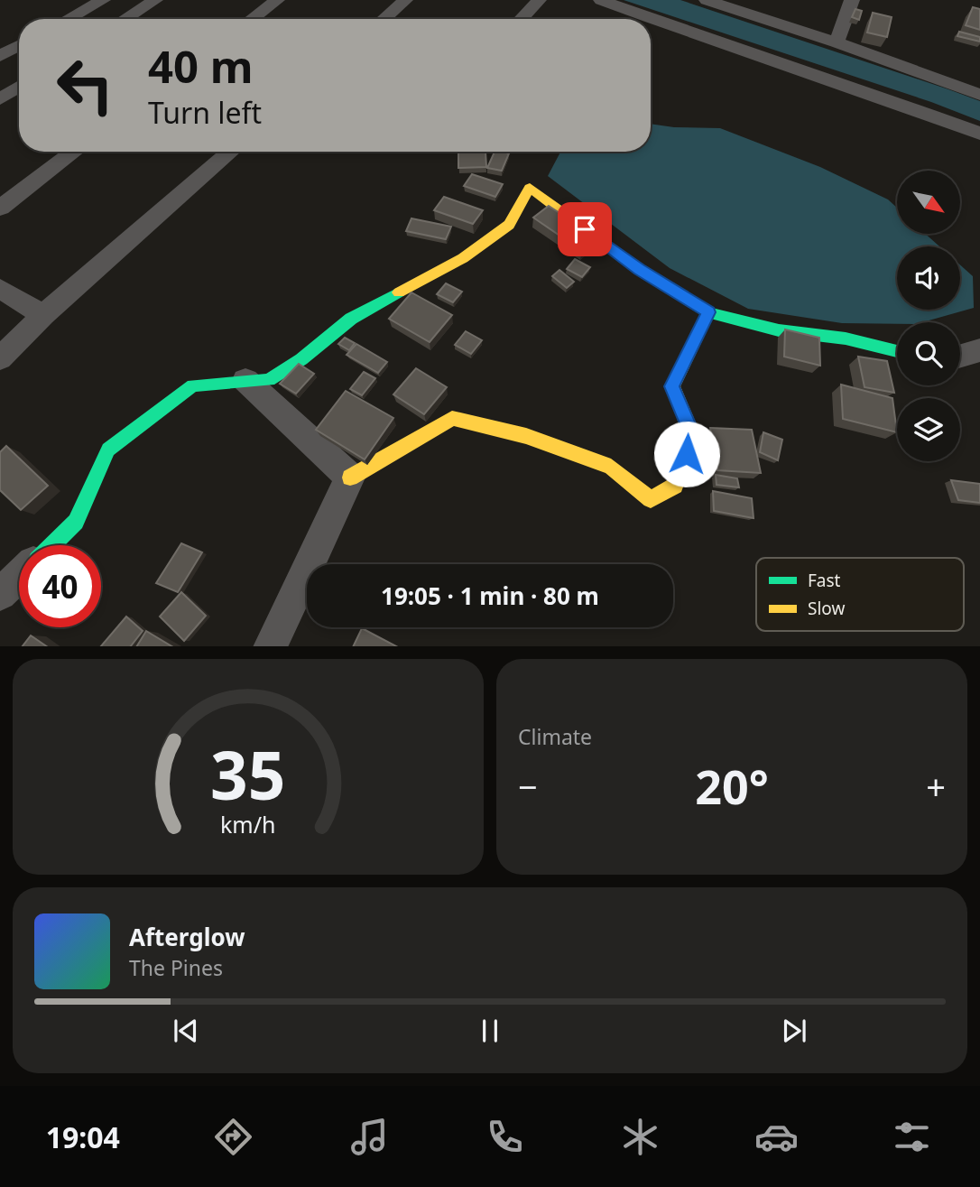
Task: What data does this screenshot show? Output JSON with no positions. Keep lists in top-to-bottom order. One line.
{"legend":["Fast","Slow"],"north":"bottom right","page":{"turn":["40 m","Turn left"],"limit":"40","trip":"19:05 · 1 min · 80 m","tile":"Climate","heat":["−","20°","+"],"song":["Afterglow","The Pines"],"tabs":"19:04","gauge":["35","km/h"]}}
